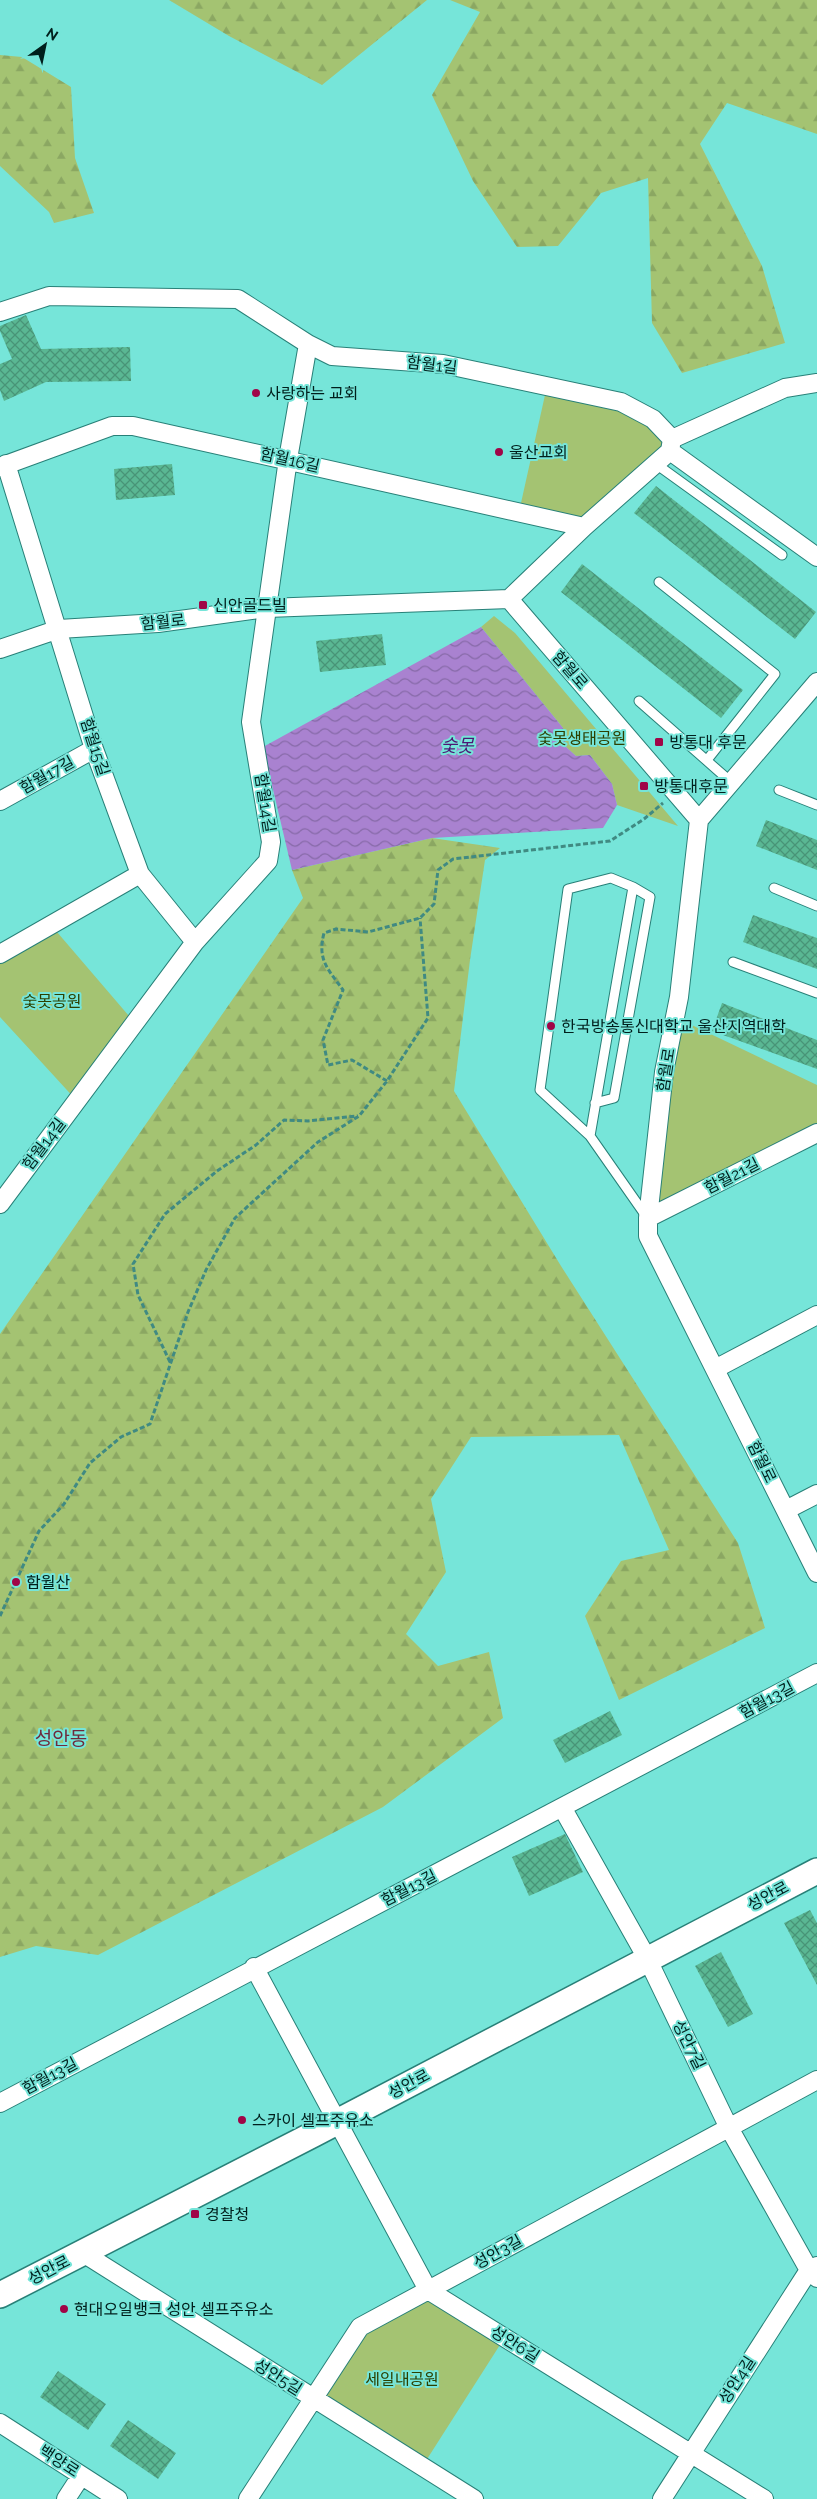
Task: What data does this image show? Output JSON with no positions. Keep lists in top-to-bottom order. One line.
{"streets":{"street":["함월1길","함월16길","함월로","함월15길","함월17길","함월14길","함월21길","함월13길","성안로","성안7길","성안3길","성안6길","성안5길","성안4길","백양로"]},"crossings":[["함월1길","함월14길"],["함월16길","함월15길"],["함월16길","함월14길"],["함월로","함월15길"],["함월로","함월14길"],["함월로","함월21길"],["함월15길","함월17길"],["함월15길","함월14길"],["함월13길","성안7길"],["함월13길","성안6길"],["성안로","성안7길"],["성안로","성안6길"],["성안로","성안5길"],["성안7길","성안3길"],["성안7길","성안4길"],["성안3길","성안6길"],["성안3길","성안5길"],["성안6길","성안4길"]],"districts":["성안동"],"water":["숯못"],"parks":["숯못생태공원","숯못공원","세일내공원"],"places":{"other":["사랑하는 교회","울산교회","한국방송통신대학교 울산지역대학","함월산","스카이 셀프주유소","현대오일뱅크 성안 셀프주유소"],"transit":["신안골드빌","방통대 후문","방통대후문","경찰청"]},"north":"top right"}
